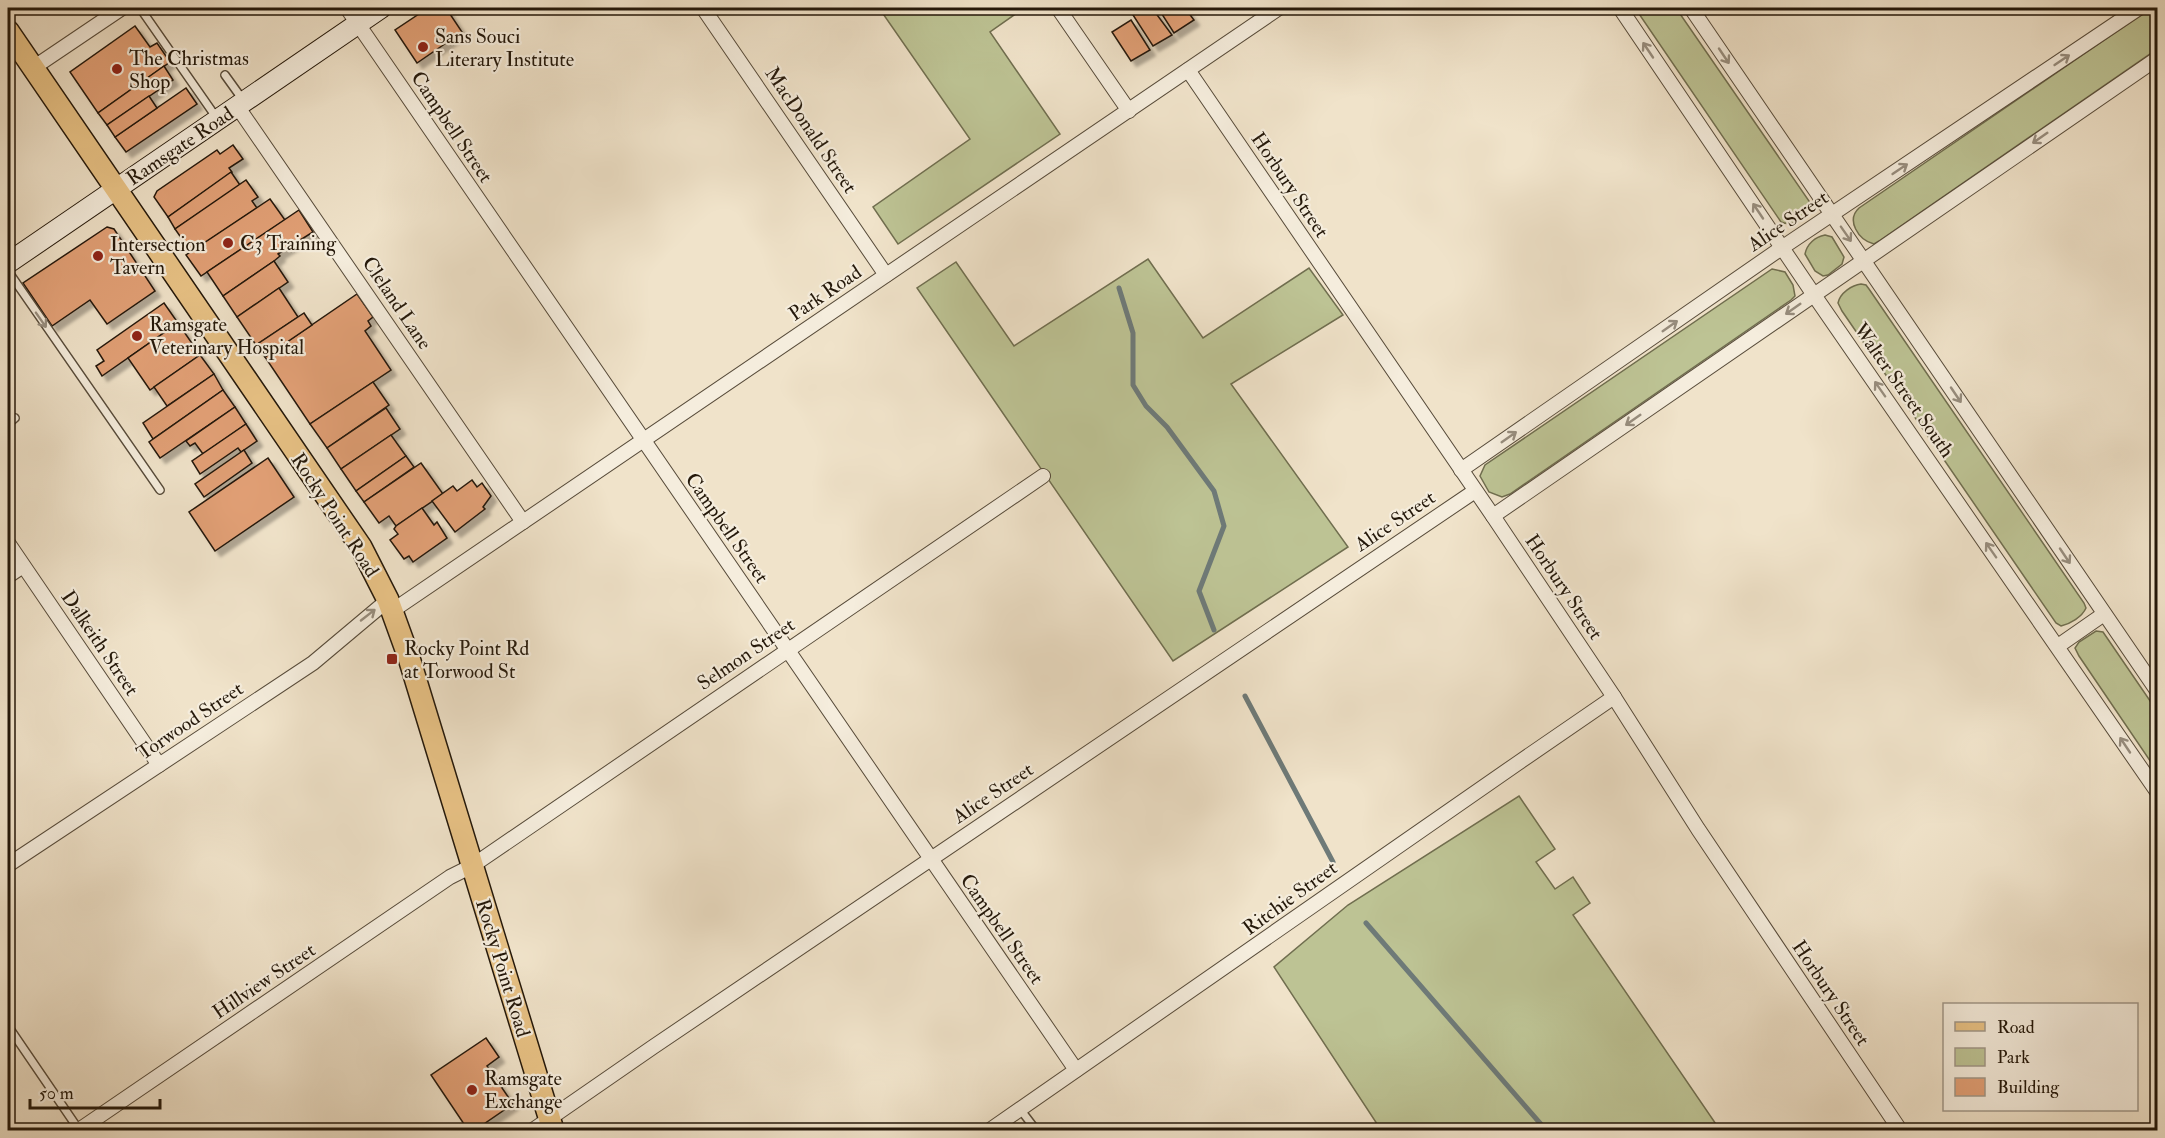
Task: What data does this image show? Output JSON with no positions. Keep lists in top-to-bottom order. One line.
{"streets":{"main road":["Ramsgate Road","Rocky Point Road"],"street":["Campbell Street","MacDonald Street","Horbury Street","Alice Street","Park Road","Cleland Lane","Walter Street South","Dalkeith Street","Selmon Street","Torwood Street","Ritchie Street","Hillview Street"]},"crossings":[["Campbell Street","Ramsgate Road"],["Campbell Street","Alice Street"],["Campbell Street","Park Road"],["Campbell Street","Selmon Street"],["Campbell Street","Ritchie Street"],["MacDonald Street","Park Road"],["Ramsgate Road","Cleland Lane"],["Ramsgate Road","Rocky Point Road"],["Horbury Street","Alice Street"],["Horbury Street","Park Road"],["Horbury Street","Ritchie Street"],["Alice Street","Walter Street South"],["Alice Street","Rocky Point Road"],["Park Road","Cleland Lane"],["Park Road","Rocky Point Road"],["Park Road","Torwood Street"],["Rocky Point Road","Selmon Street"],["Rocky Point Road","Torwood Street"],["Rocky Point Road","Hillview Street"],["Dalkeith Street","Torwood Street"],["Selmon Street","Hillview Street"]],"one_way":["Torwood Street"],"places":{"other":["Sans Souci Literary Institute","The Christmas Shop","C3 Training","Intersection Tavern","Ramsgate Veterinary Hospital","Ramsgate Exchange"],"transit":["Rocky Point Rd at Torwood St"]},"legend":["Road","Park","Building"],"scale_bar":"50 m"}
